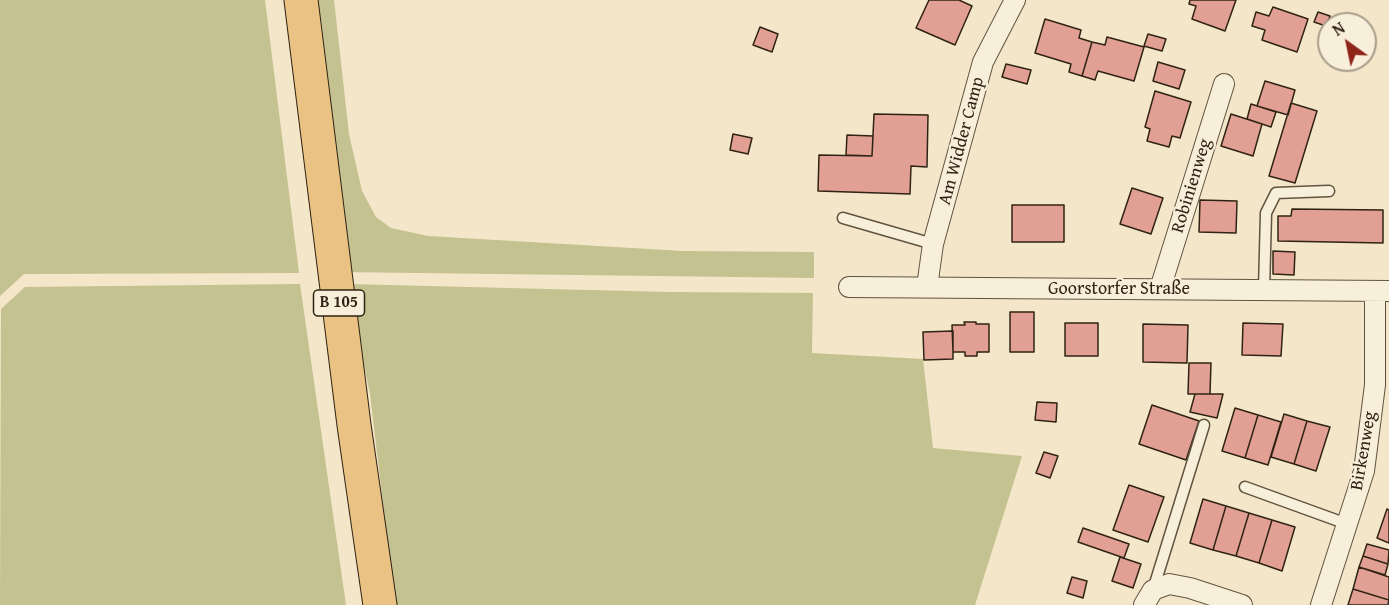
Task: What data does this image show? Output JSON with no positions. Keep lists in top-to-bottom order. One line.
{"streets":{"highway":["B 105"],"street":["Am Widder Camp","Robinienweg","Goorstorfer Straße","Birkenweg"]},"crossings":[["Am Widder Camp","Goorstorfer Straße"],["Robinienweg","Goorstorfer Straße"],["Goorstorfer Straße","Birkenweg"]],"north":"top left"}
